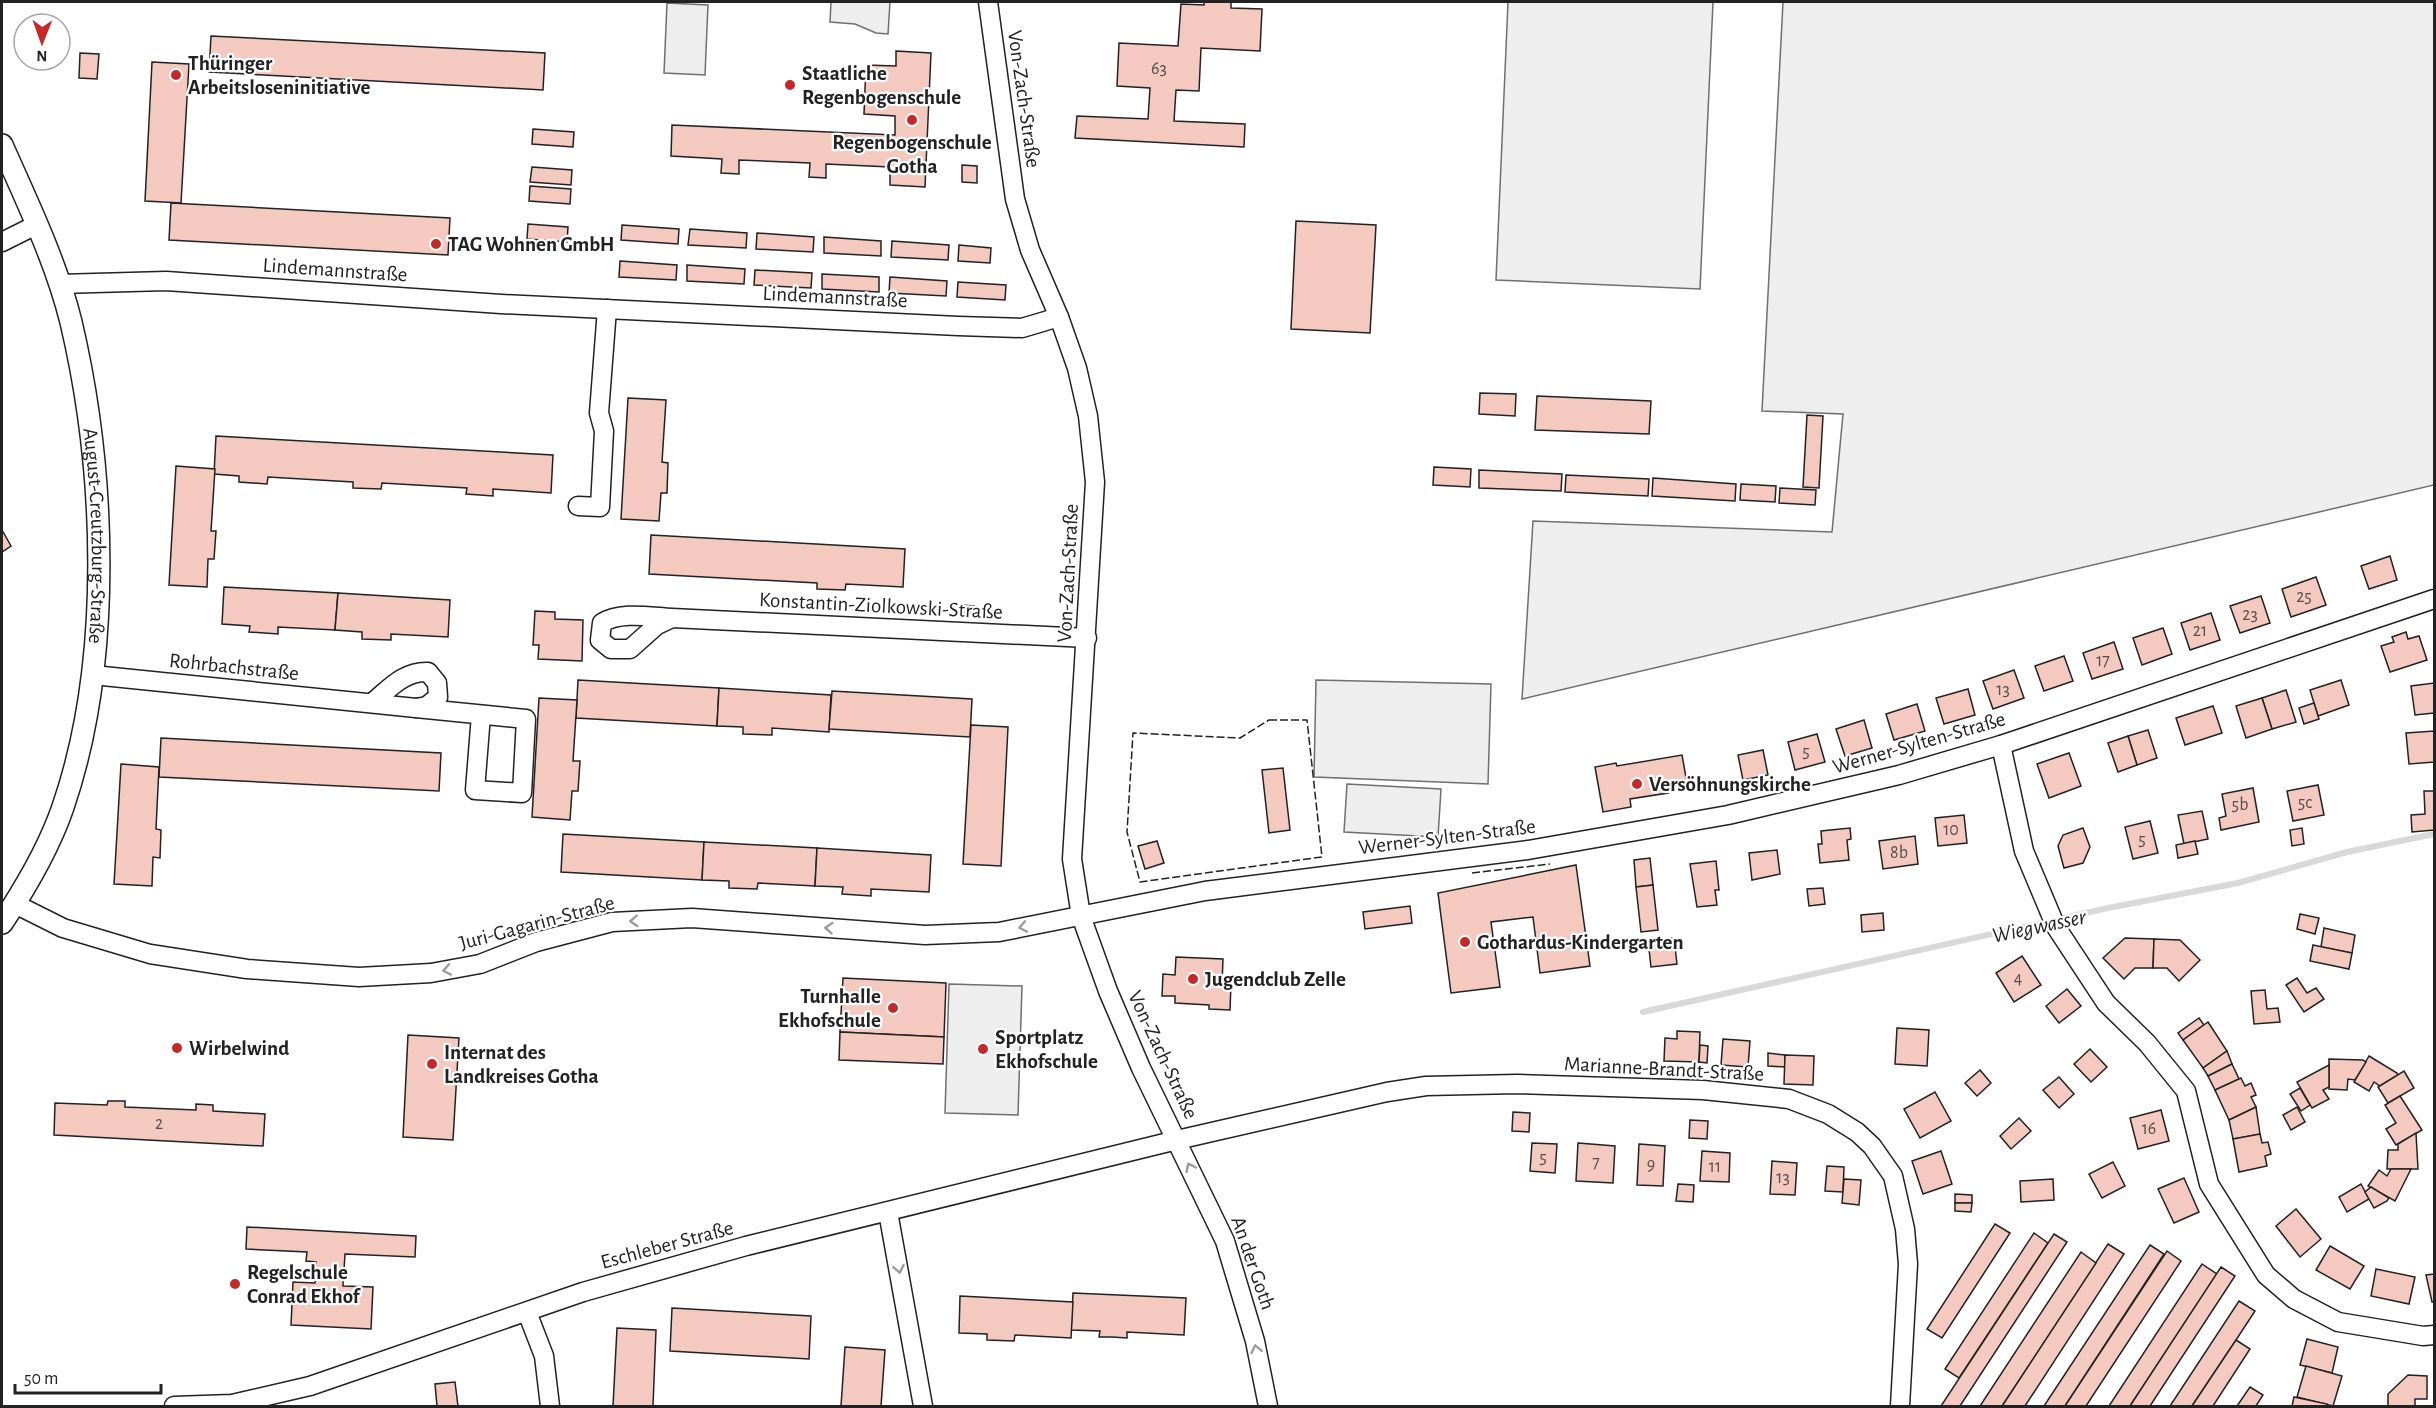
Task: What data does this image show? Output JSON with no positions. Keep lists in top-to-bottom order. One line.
{"streets":{"street":["Von-Zach-Straße","Lindemannstraße","August-Creutzburg-Straße","Konstantin-Ziolkowski-Straße","Rohrbachstraße","Werner-Sylten-Straße","Juri-Gagarin-Straße","Marianne-Brandt-Straße","Eschleber Straße","An der Goth"]},"crossings":[["Von-Zach-Straße","Lindemannstraße"],["Von-Zach-Straße","Konstantin-Ziolkowski-Straße"],["Von-Zach-Straße","Werner-Sylten-Straße"],["Von-Zach-Straße","Juri-Gagarin-Straße"],["Von-Zach-Straße","Marianne-Brandt-Straße"],["Von-Zach-Straße","Eschleber Straße"],["Von-Zach-Straße","An der Goth"],["Lindemannstraße","August-Creutzburg-Straße"],["August-Creutzburg-Straße","Rohrbachstraße"],["August-Creutzburg-Straße","Juri-Gagarin-Straße"],["Werner-Sylten-Straße","Juri-Gagarin-Straße"],["Marianne-Brandt-Straße","Eschleber Straße"],["Marianne-Brandt-Straße","An der Goth"],["Eschleber Straße","An der Goth"]],"one_way":["Juri-Gagarin-Straße","An der Goth"],"water":["Wiegwasser"],"places":["Thüringer Arbeitsloseninitiative","Staatliche Regenbogenschule","Regenbogenschule Gotha","TAG Wohnen GmbH","Versöhnungskirche","Gothardus-Kindergarten","Jugendclub Zelle","Turnhalle Ekhofschule","Wirbelwind","Sportplatz Ekhofschule","Internat des Landkreises Gotha","Regelschule Conrad Ekhof"],"house_numbers":["63","25","23","21","17","13","5","5c","5b","10","5","8b","4","2","16","5","7","9","11","13"],"scale_bar":"50 m","north":"bottom"}
